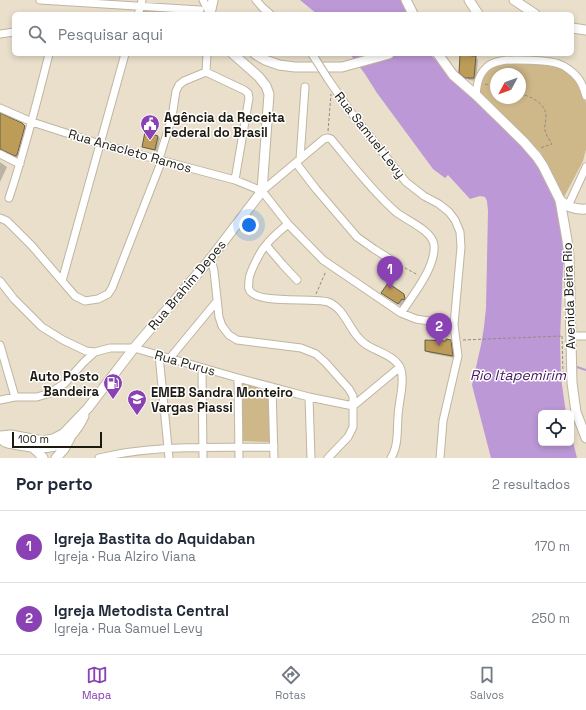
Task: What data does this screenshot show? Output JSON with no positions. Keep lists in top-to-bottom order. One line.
{"streets":{"main road":["Rua Brahim Depes","Avenida Beira Rio"],"street":["Rua Samuel Levy","Rua Anacleto Ramos","Rua Purus"]},"crossings":[["Rua Anacleto Ramos","Rua Brahim Depes"],["Rua Brahim Depes","Rua Purus"]],"water":["Rio Itapemirim"],"places":{"public building":["Agência da Receita Federal do Brasil"],"fuel station":["Auto Posto Bandeira"],"school or university":["EMEB Sandra Monteiro Vargas Piassi"]},"scale_bar":"100 m","north":"bottom left","page":{"search":"Pesquisar aqui","pins":["1","2"],"scale":"100 m","heading":["Por perto","2 resultados"],"list":[{"mark":"1","name":"Igreja Bastita do Aquidaban","note":"Igreja · Rua Alziro Viana","value":"170 m"},{"mark":"2","name":"Igreja Metodista Central","note":"Igreja · Rua Samuel Levy","value":"250 m"}],"nav":["Mapa","Rotas","Salvos"]}}
